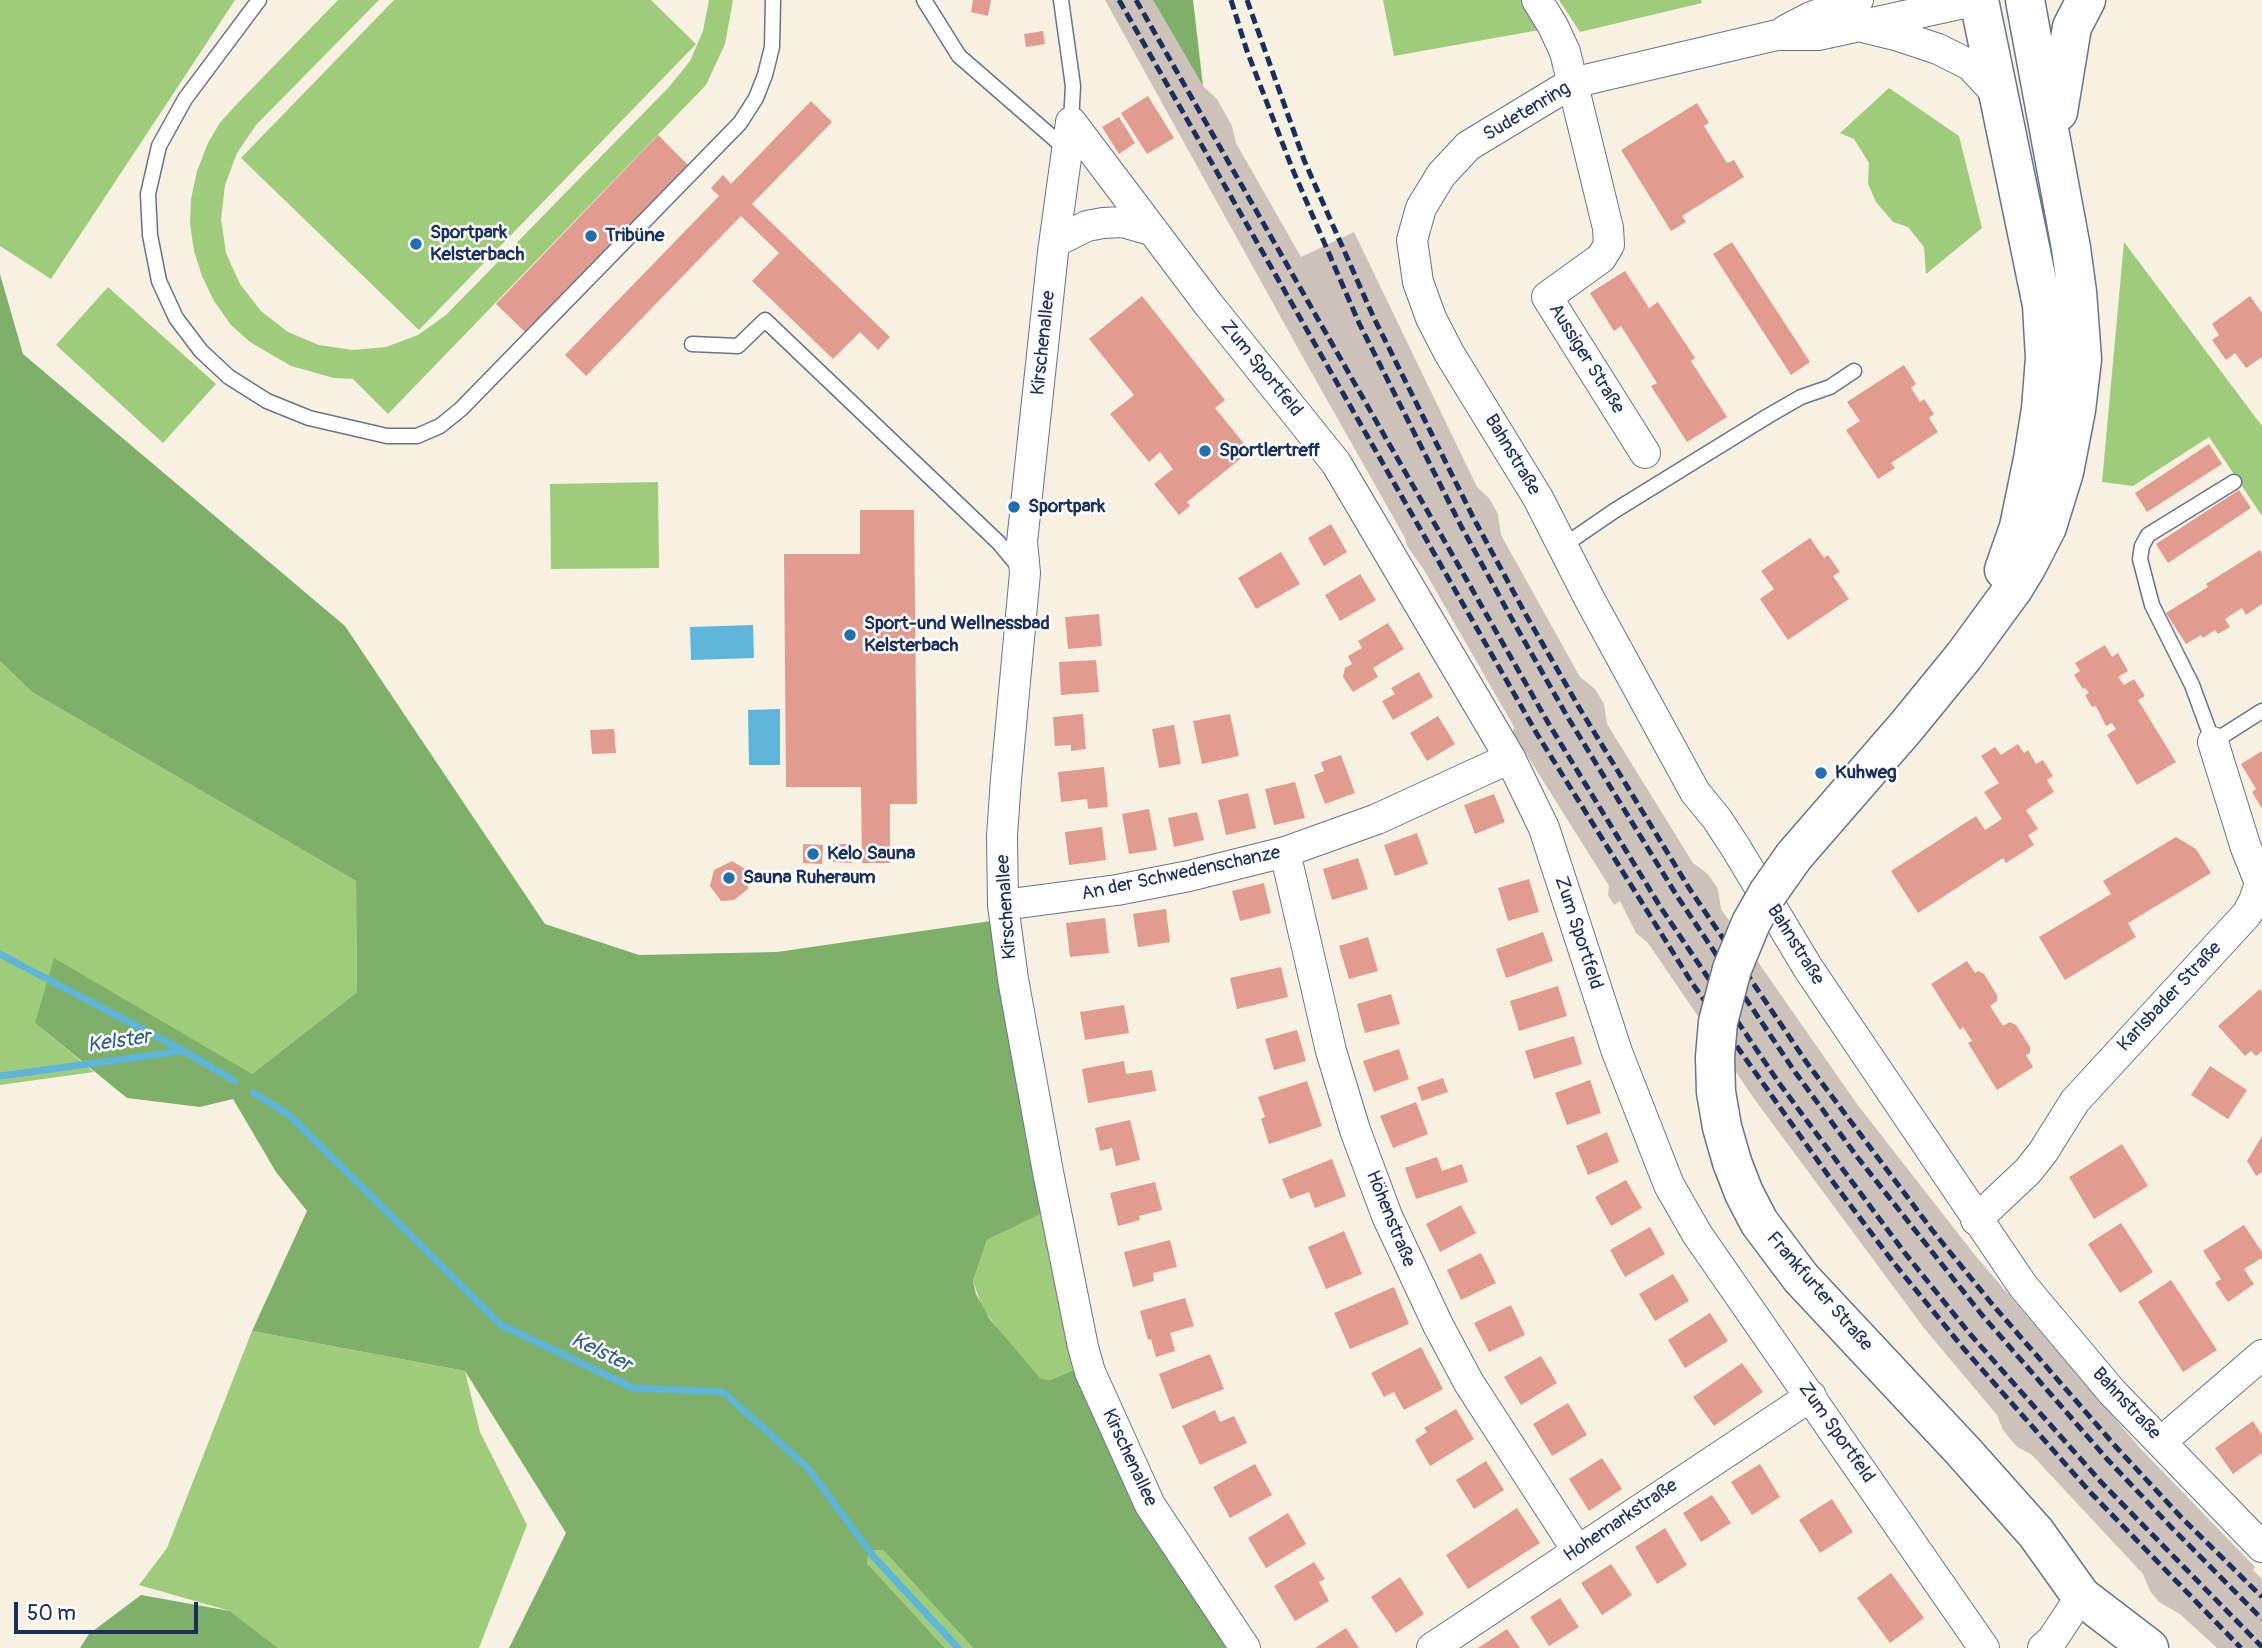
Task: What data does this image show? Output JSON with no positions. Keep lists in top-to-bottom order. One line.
{"streets":{"street":["Sudetenring","Kirschenallee","Aussiger Straße","Zum Sportfeld","Bahnstraße","An der Schwedenschanze","Karlsbader Straße","Höhenstraße","Frankfurter Straße","Hohemarkstraße"]},"crossings":[["Sudetenring","Aussiger Straße"],["Sudetenring","Bahnstraße"],["Kirschenallee","Zum Sportfeld"],["Kirschenallee","An der Schwedenschanze"],["Zum Sportfeld","An der Schwedenschanze"],["Zum Sportfeld","Hohemarkstraße"],["Bahnstraße","Karlsbader Straße"],["An der Schwedenschanze","Höhenstraße"],["Höhenstraße","Hohemarkstraße"]],"water":["Kelster"],"places":["Tribüne","Sportpark Kelsterbach","Sportlertreff","Sportpark","Sport-und Wellnessbad Kelsterbach","Kuhweg","Kelo Sauna","Sauna Ruheraum"],"scale_bar":"50 m"}
